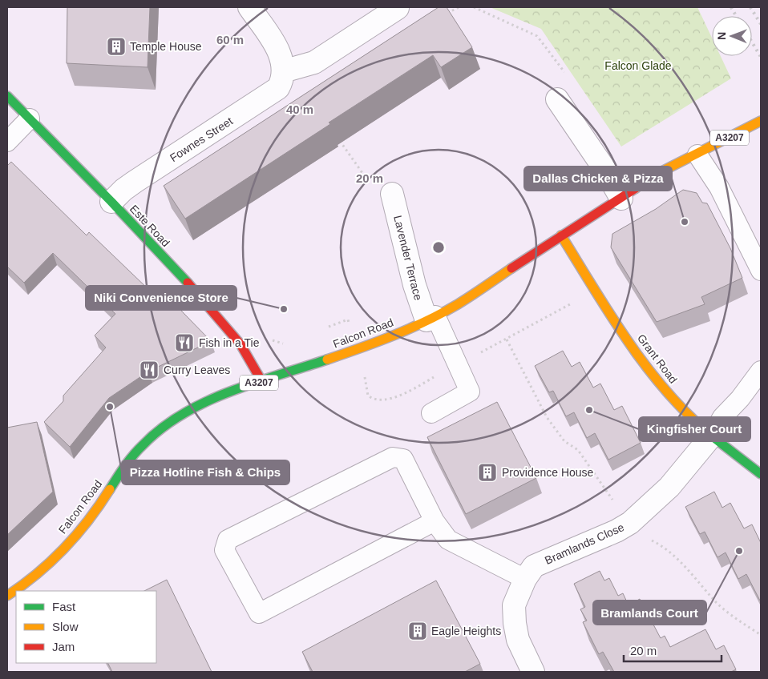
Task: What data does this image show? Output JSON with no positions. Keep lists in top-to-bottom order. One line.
{"streets":{"main road":["A3207","Este Road","Falcon Road","Grant Road"],"street":["Fownes Street","Lavender Terrace","Bramlands Close"]},"crossings":[["Fownes Street","Este Road"],["Este Road","Falcon Road"],["Lavender Terrace","Falcon Road"],["Falcon Road","Grant Road"],["Grant Road","Bramlands Close"]],"parks":["Falcon Glade"],"places":{"building":["Temple House","Providence House","Eagle Heights"],"other":["Dallas Chicken & Pizza","Niki Convenience Store","Pizza Hotline Fish & Chips","Kingfisher Court","Bramlands Court"],"restaurant":["Fish in a Tie","Curry Leaves"]},"legend":["Fast","Slow","Jam"],"scale_bar":"20 m","north":"left","rings":["60 m","40 m","20 m"]}
